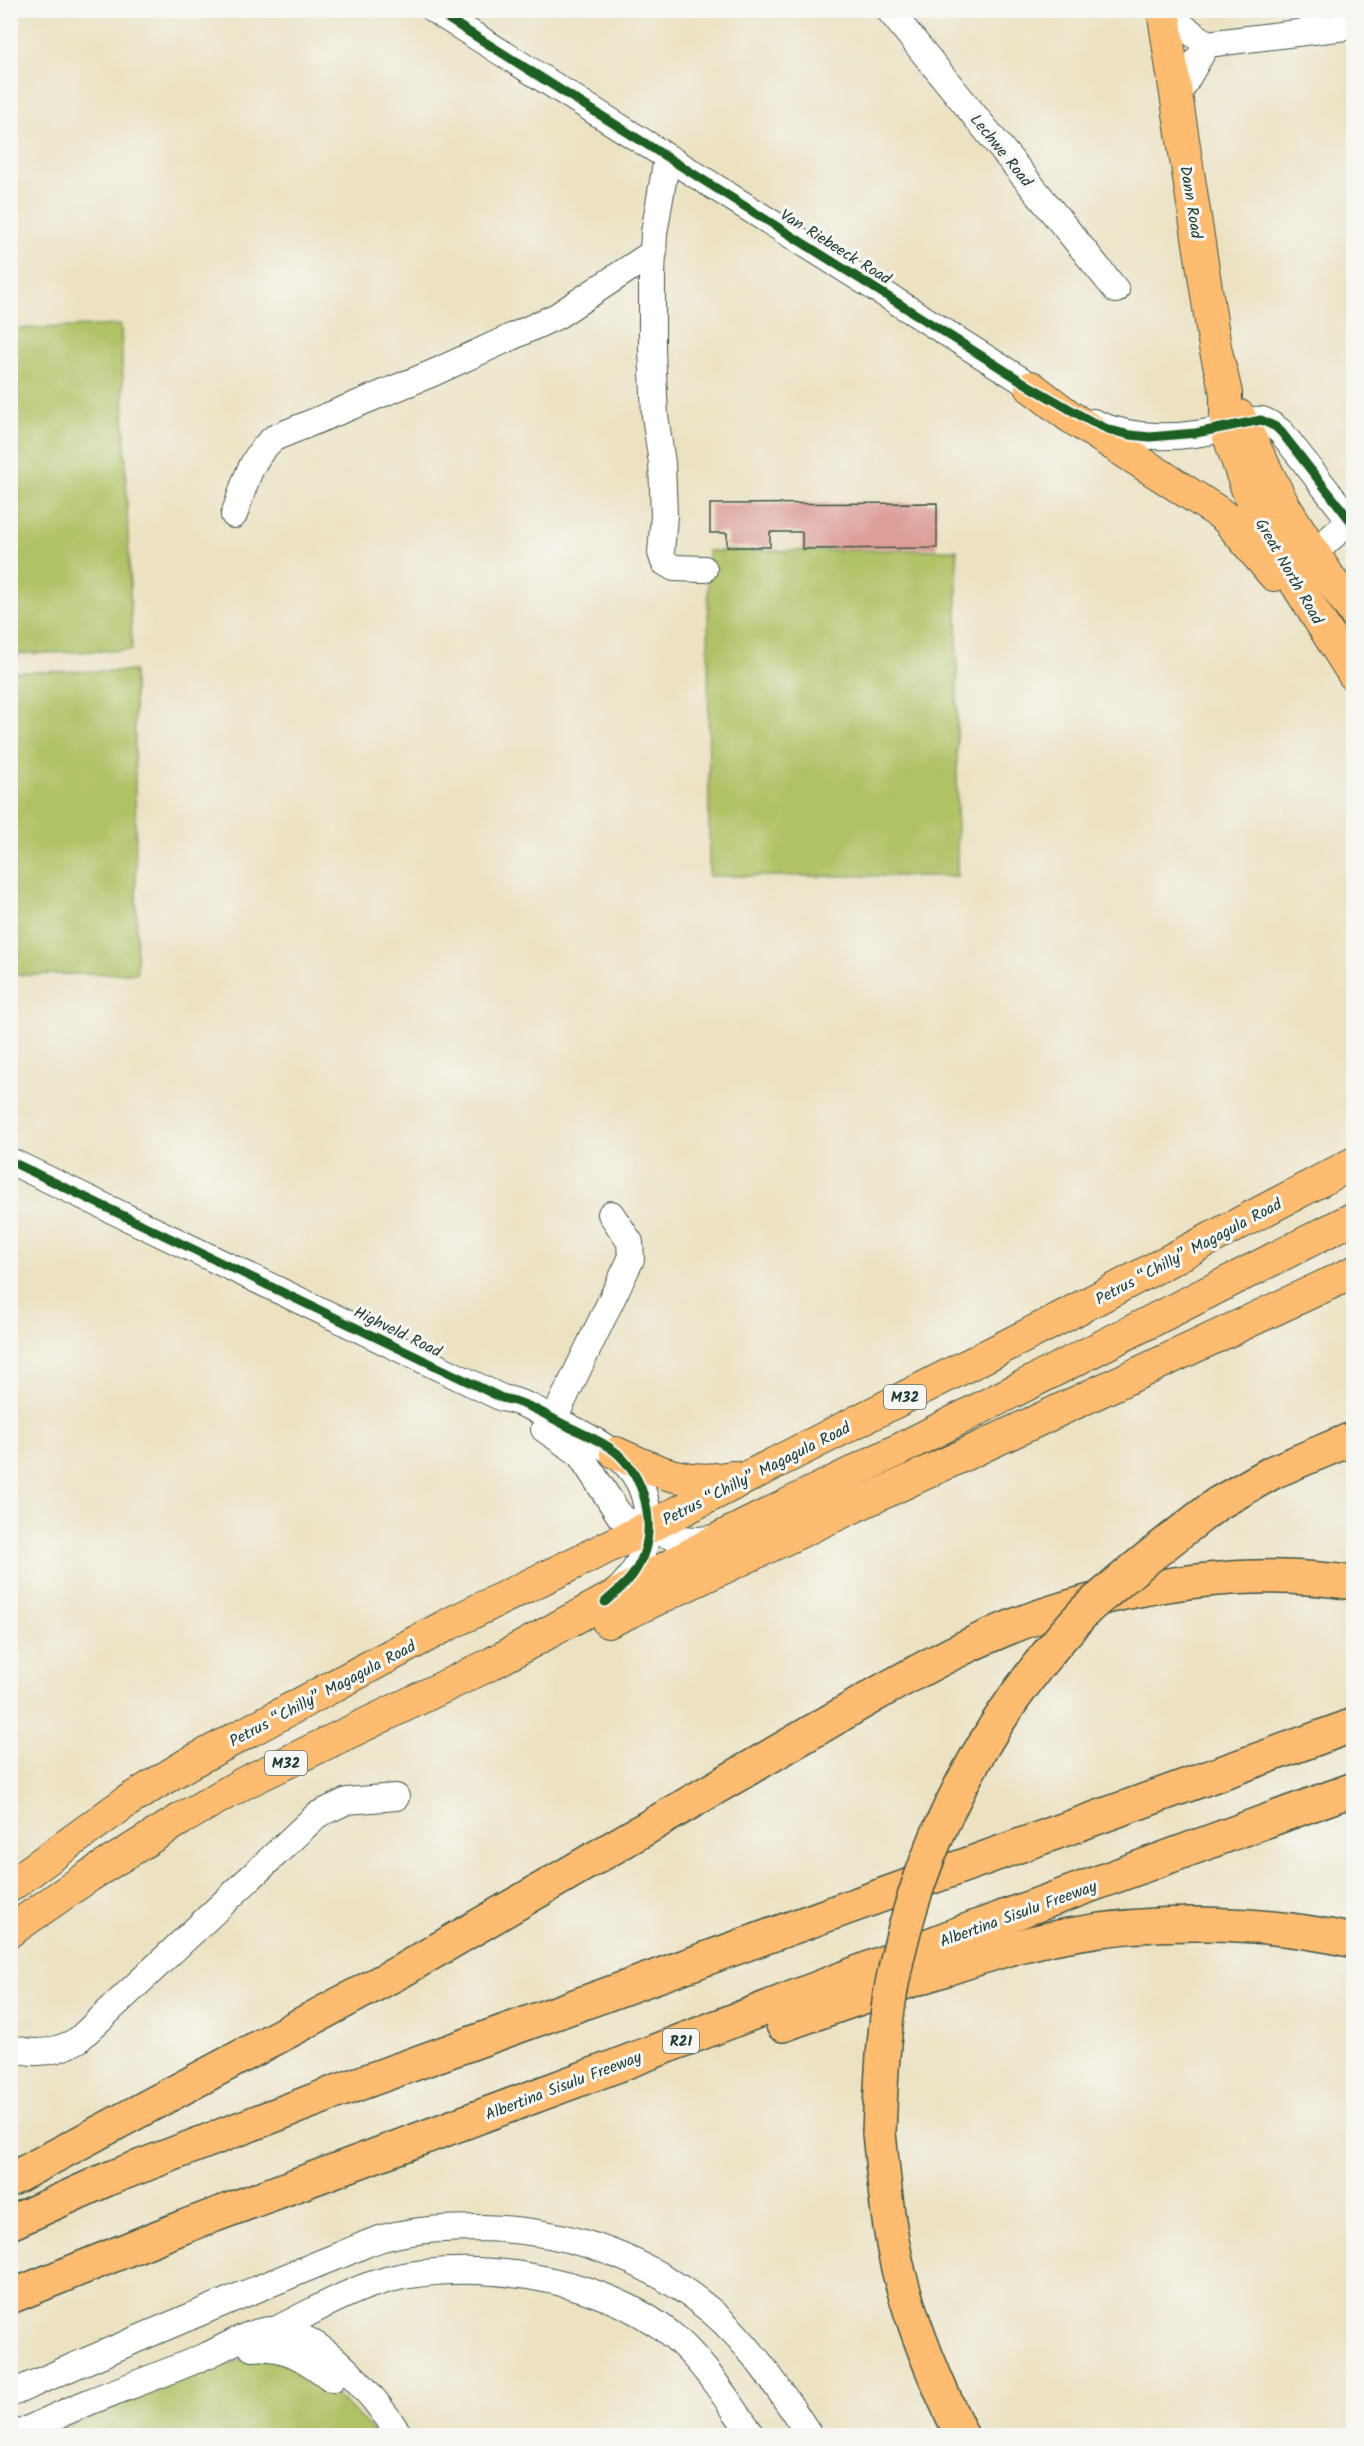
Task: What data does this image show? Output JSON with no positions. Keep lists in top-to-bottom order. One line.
{"streets":{"highway":["Albertina Sisulu Freeway","R21"],"main road":["Dann Road","Great North Road","Petrus “Chilly” Magagula Road","M32"],"street":["Lechwe Road","Van Riebeeck Road","Highveld Road"]},"crossings":[["Dann Road","Van Riebeeck Road"],["Dann Road","Great North Road"],["Van Riebeeck Road","Great North Road"],["Petrus “Chilly” Magagula Road","Highveld Road"],["Highveld Road","M32"]]}
